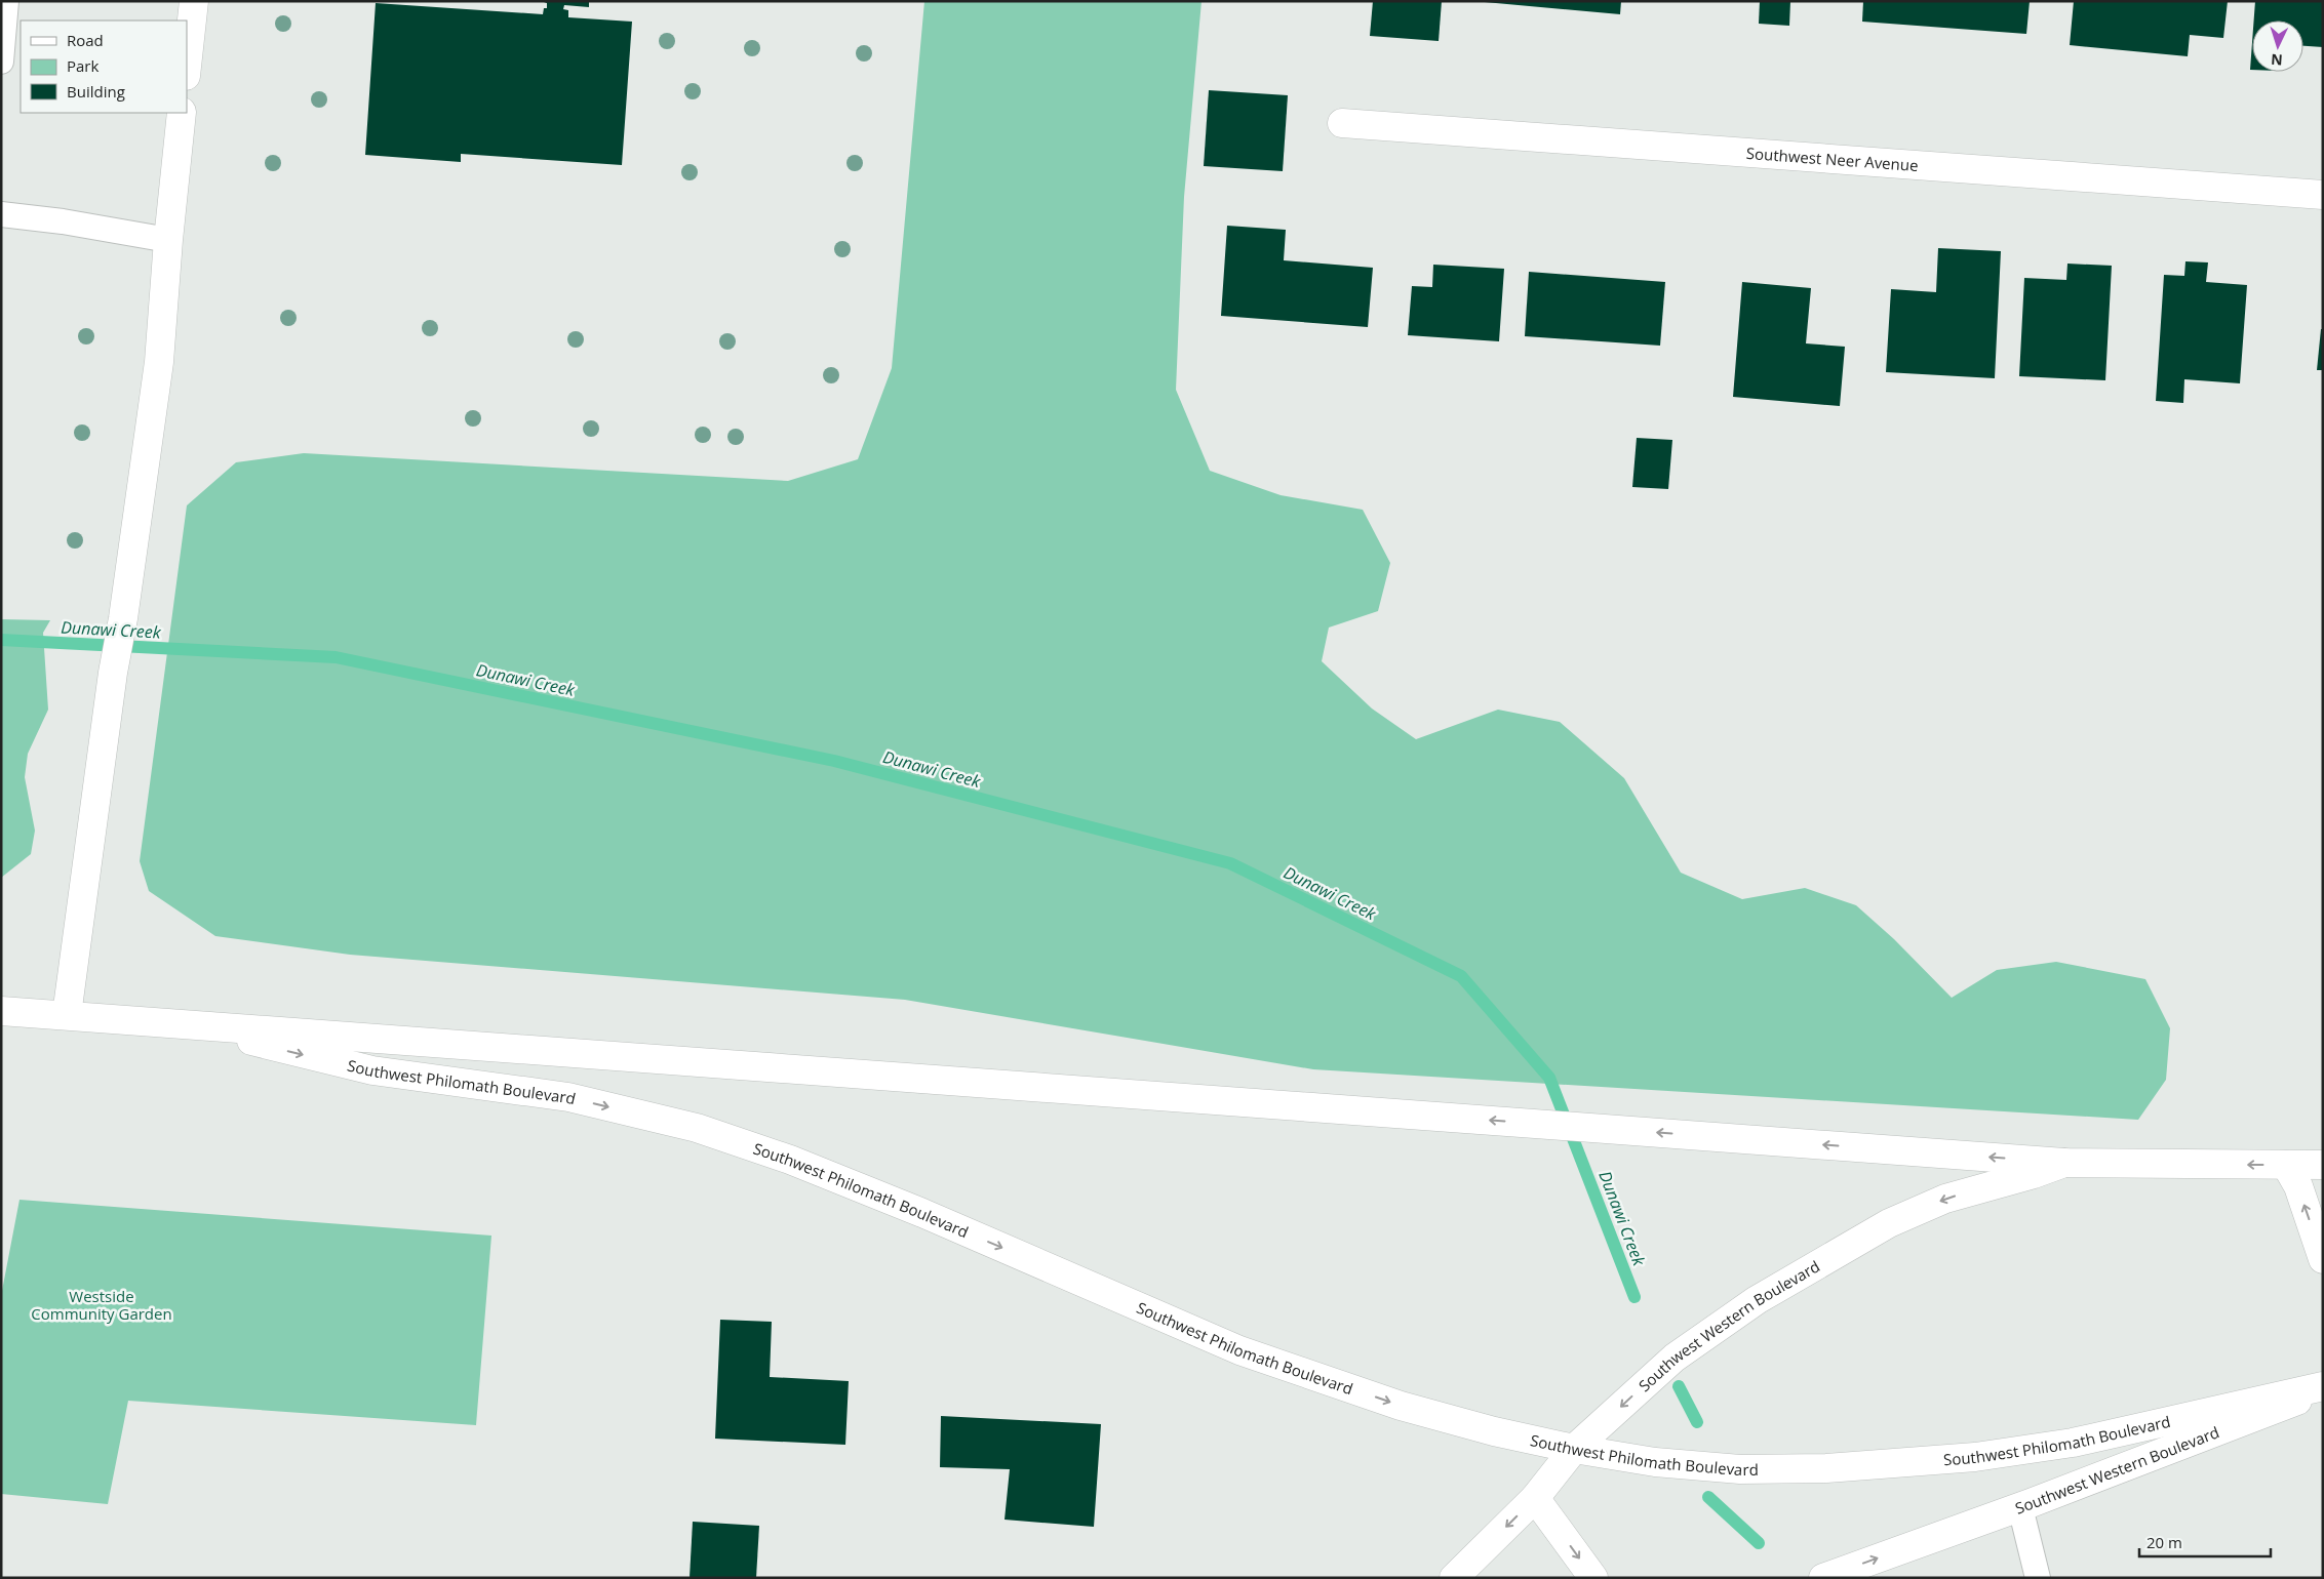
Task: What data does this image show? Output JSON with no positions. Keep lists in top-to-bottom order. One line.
{"streets":{"main road":["Southwest Neer Avenue","Southwest Philomath Boulevard","Southwest Western Boulevard"]},"crossings":[["Southwest Philomath Boulevard","Southwest Western Boulevard"]],"water":["Dunawi Creek"],"parks":["Westside Community Garden"],"legend":["Road","Park","Building"],"scale_bar":"20 m","north":"bottom"}
